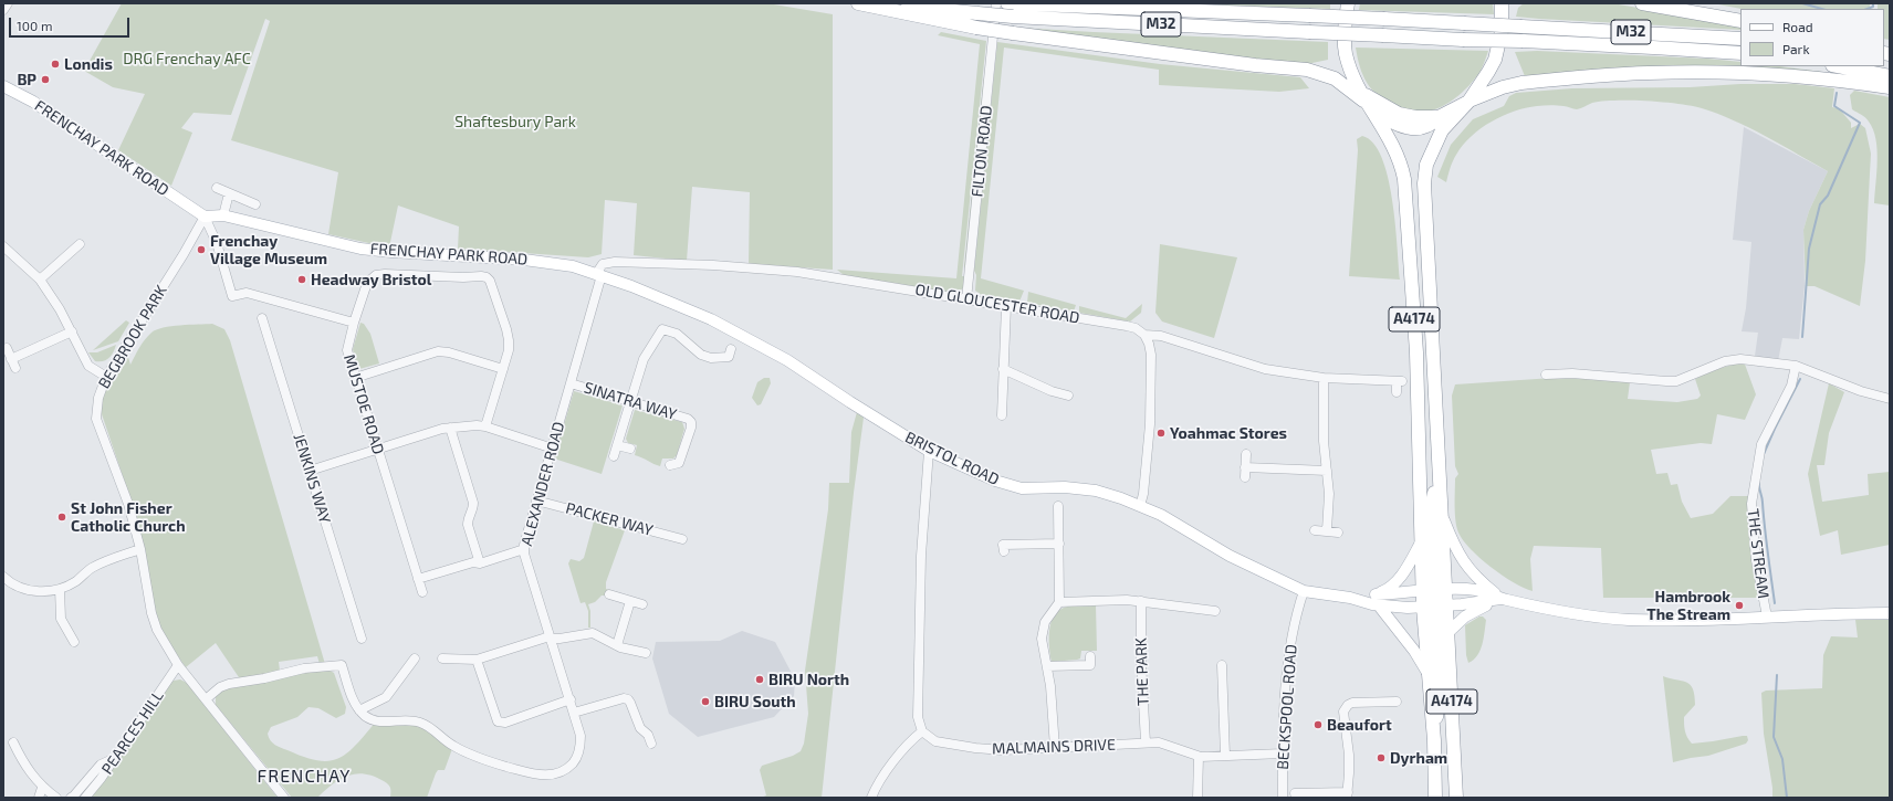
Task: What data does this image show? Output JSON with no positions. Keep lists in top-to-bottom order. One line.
{"streets":{"highway":["M32","A4174"],"main road":["FRENCHAY PARK ROAD","BRISTOL ROAD"],"street":["FILTON ROAD","OLD GLOUCESTER ROAD","BEGBROOK PARK","SINATRA WAY","MUSTOE ROAD","JENKINS WAY","ALEXANDER ROAD","PACKER WAY","THE STREAM","THE PARK","BECKSPOOL ROAD","PEARCES HILL","MALMAINS DRIVE"]},"crossings":[["M32","A4174"],["FRENCHAY PARK ROAD","OLD GLOUCESTER ROAD"],["FRENCHAY PARK ROAD","BEGBROOK PARK"],["FRENCHAY PARK ROAD","BRISTOL ROAD"],["FRENCHAY PARK ROAD","ALEXANDER ROAD"],["FILTON ROAD","OLD GLOUCESTER ROAD"],["OLD GLOUCESTER ROAD","BRISTOL ROAD"],["OLD GLOUCESTER ROAD","ALEXANDER ROAD"],["A4174","BRISTOL ROAD"],["BEGBROOK PARK","PEARCES HILL"],["SINATRA WAY","ALEXANDER ROAD"],["BRISTOL ROAD","ALEXANDER ROAD"],["BRISTOL ROAD","BECKSPOOL ROAD"],["ALEXANDER ROAD","PACKER WAY"],["THE PARK","MALMAINS DRIVE"],["BECKSPOOL ROAD","MALMAINS DRIVE"]],"districts":["FRENCHAY"],"parks":["DRG Frenchay AFC","Shaftesbury Park"],"places":["Londis","BP","Frenchay Village Museum","Headway Bristol","Yoahmac Stores","St John Fisher Catholic Church","Hambrook The Stream","BIRU North","BIRU South","Beaufort","Dyrham"],"legend":["Road","Park"],"scale_bar":"100 m"}
